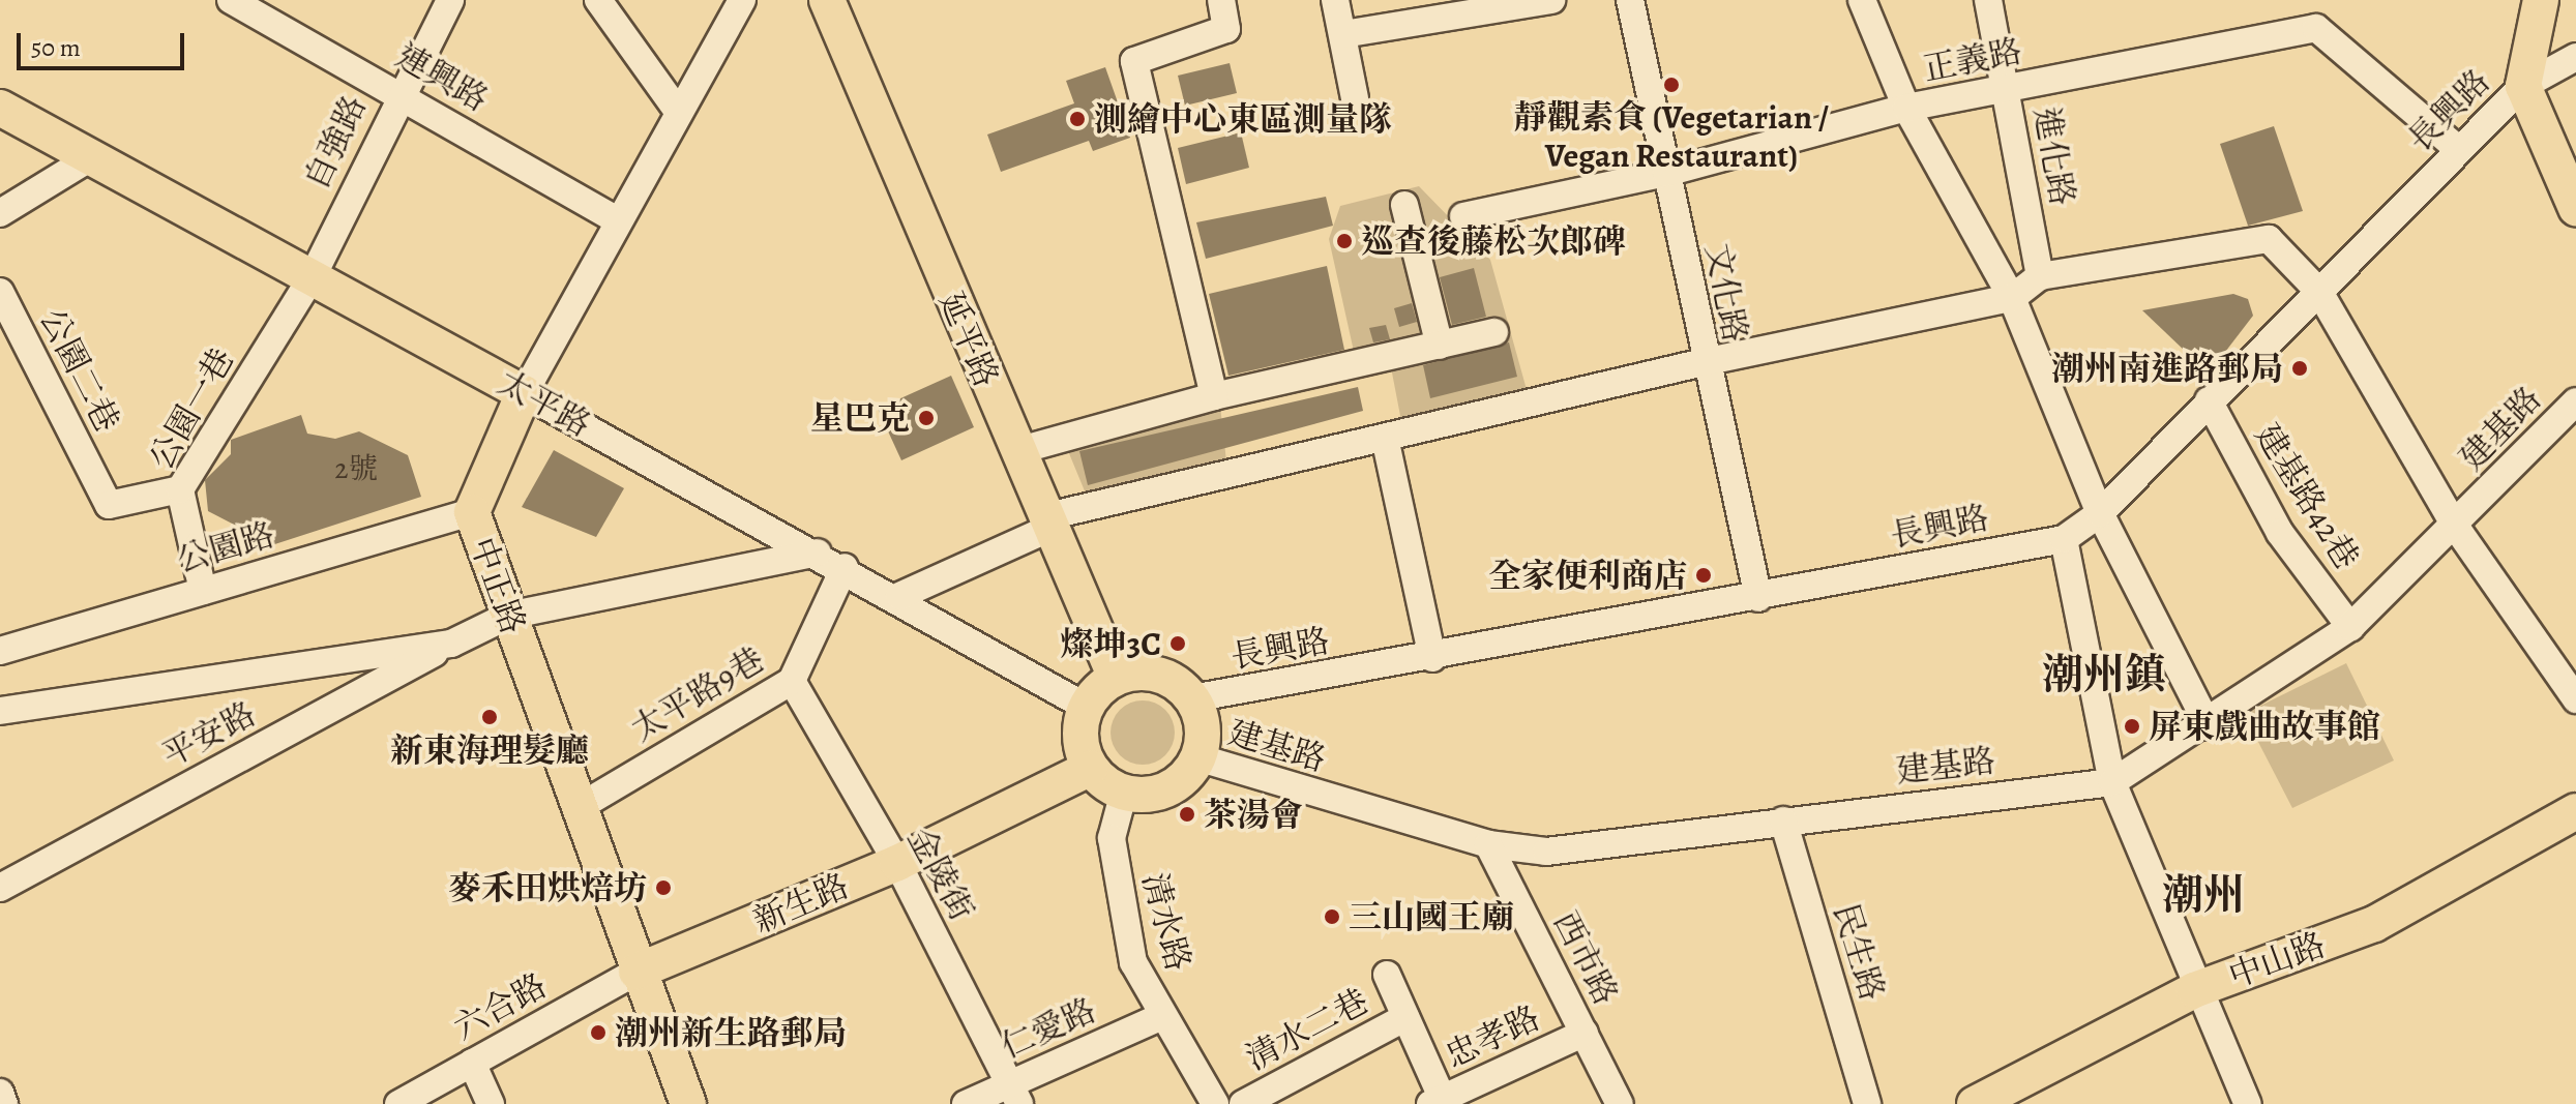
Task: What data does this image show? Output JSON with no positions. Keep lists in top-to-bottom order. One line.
{"streets":{"main road":["延平路","太平路","中正路","新生路","中山路"],"street":["正義路","連興路","長興路","自強路","進化路","文化路","公園二巷","公園一巷","建基路","建基路42巷","公園路","太平路9巷","平安路","金陵街","清水路","民生路","西市路","六合路","仁愛路","清水二巷","忠孝路"]},"crossings":[["正義路","長興路"],["正義路","進化路"],["正義路","文化路"],["連興路","自強路"],["連興路","中正路"],["長興路","文化路"],["長興路","延平路"],["長興路","太平路"],["長興路","建基路"],["長興路","建基路42巷"],["長興路","新生路"],["長興路","清水路"],["自強路","太平路"],["自強路","公園一巷"],["延平路","太平路"],["延平路","建基路"],["延平路","新生路"],["延平路","清水路"],["公園二巷","公園一巷"],["太平路","公園一巷"],["太平路","建基路"],["太平路","中正路"],["太平路","太平路9巷"],["太平路","平安路"],["太平路","新生路"],["太平路","清水路"],["公園一巷","公園路"],["建基路","建基路42巷"],["建基路","新生路"],["建基路","清水路"],["建基路","民生路"],["建基路","西市路"],["公園路","中正路"],["中正路","太平路9巷"],["中正路","平安路"],["中正路","新生路"],["中正路","六合路"],["太平路9巷","金陵街"],["金陵街","新生路"],["金陵街","仁愛路"],["新生路","清水路"],["新生路","六合路"],["清水路","仁愛路"],["西市路","忠孝路"]],"districts":["潮州鎮","潮州"],"places":["靜觀素食 (Vegetarian / Vegan Restaurant)","測繪中心東區測量隊","巡查後藤松次郎碑","潮州南進路郵局","星巴克","全家便利商店","燦坤3C","新東海理髮廳","屏東戲曲故事館","茶湯會","麥禾田烘焙坊","三山國王廟","潮州新生路郵局"],"house_numbers":["2號"],"scale_bar":"50 m"}
